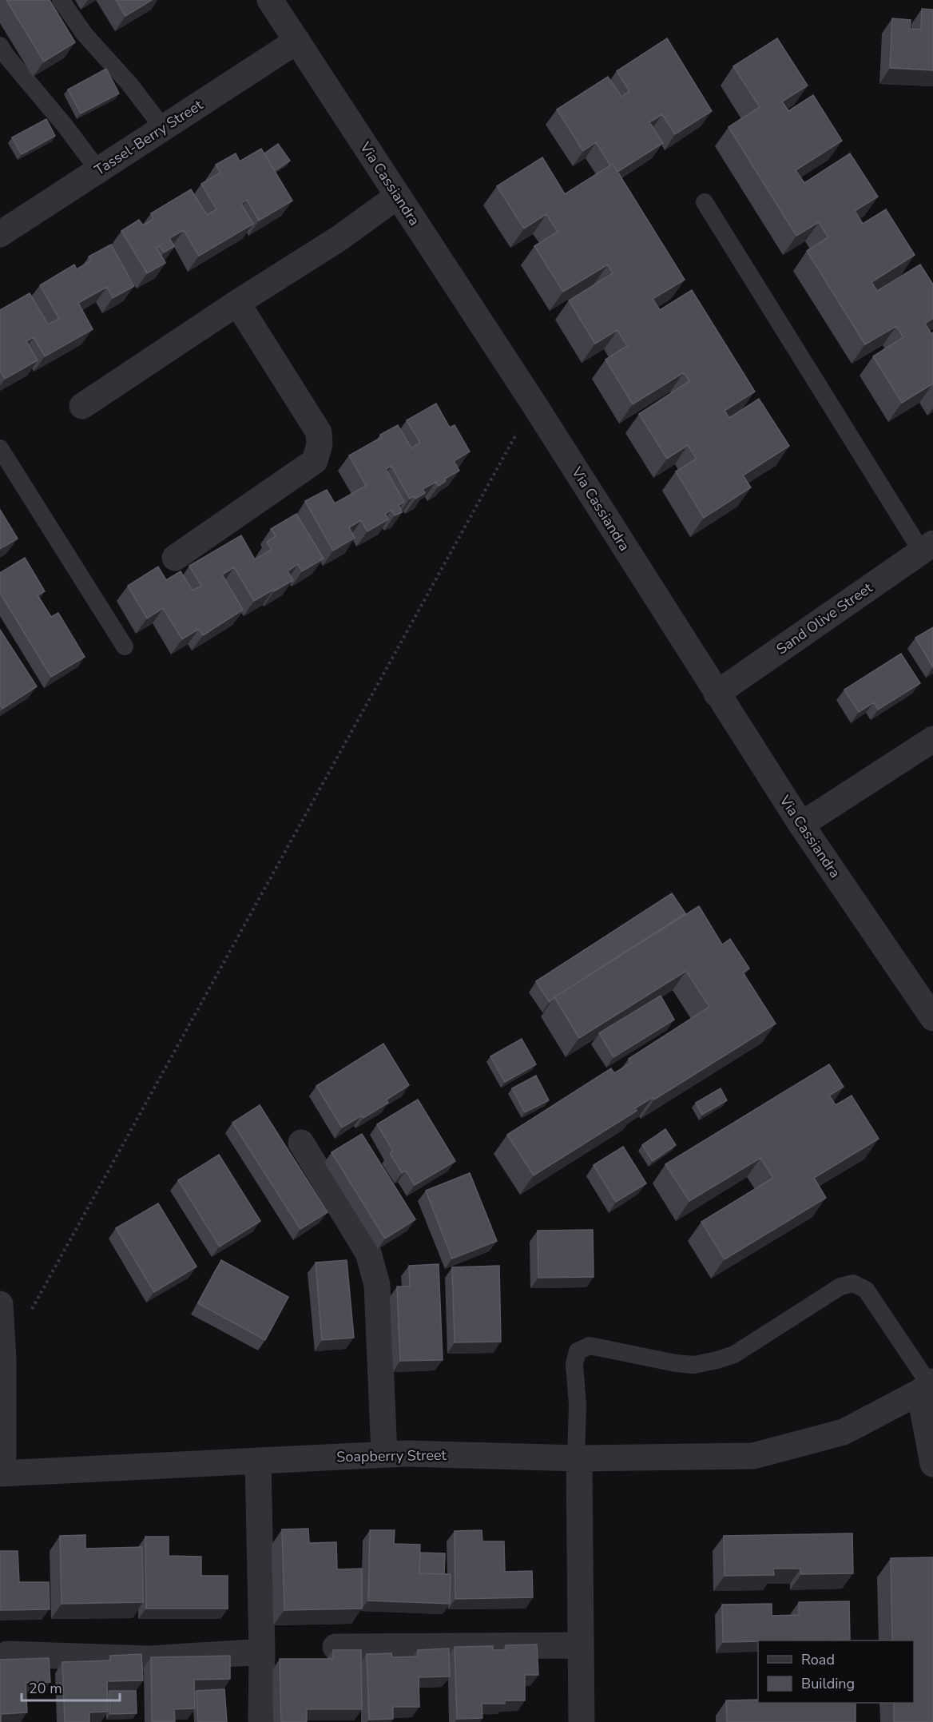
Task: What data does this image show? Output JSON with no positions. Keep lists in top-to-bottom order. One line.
{"streets":{"street":["Tassel-Berry Street","Via Cassiandra","Sand Olive Street","Soapberry Street"]},"crossings":[["Tassel-Berry Street","Via Cassiandra"],["Via Cassiandra","Sand Olive Street"]],"legend":["Road","Building"],"scale_bar":"20 m"}
